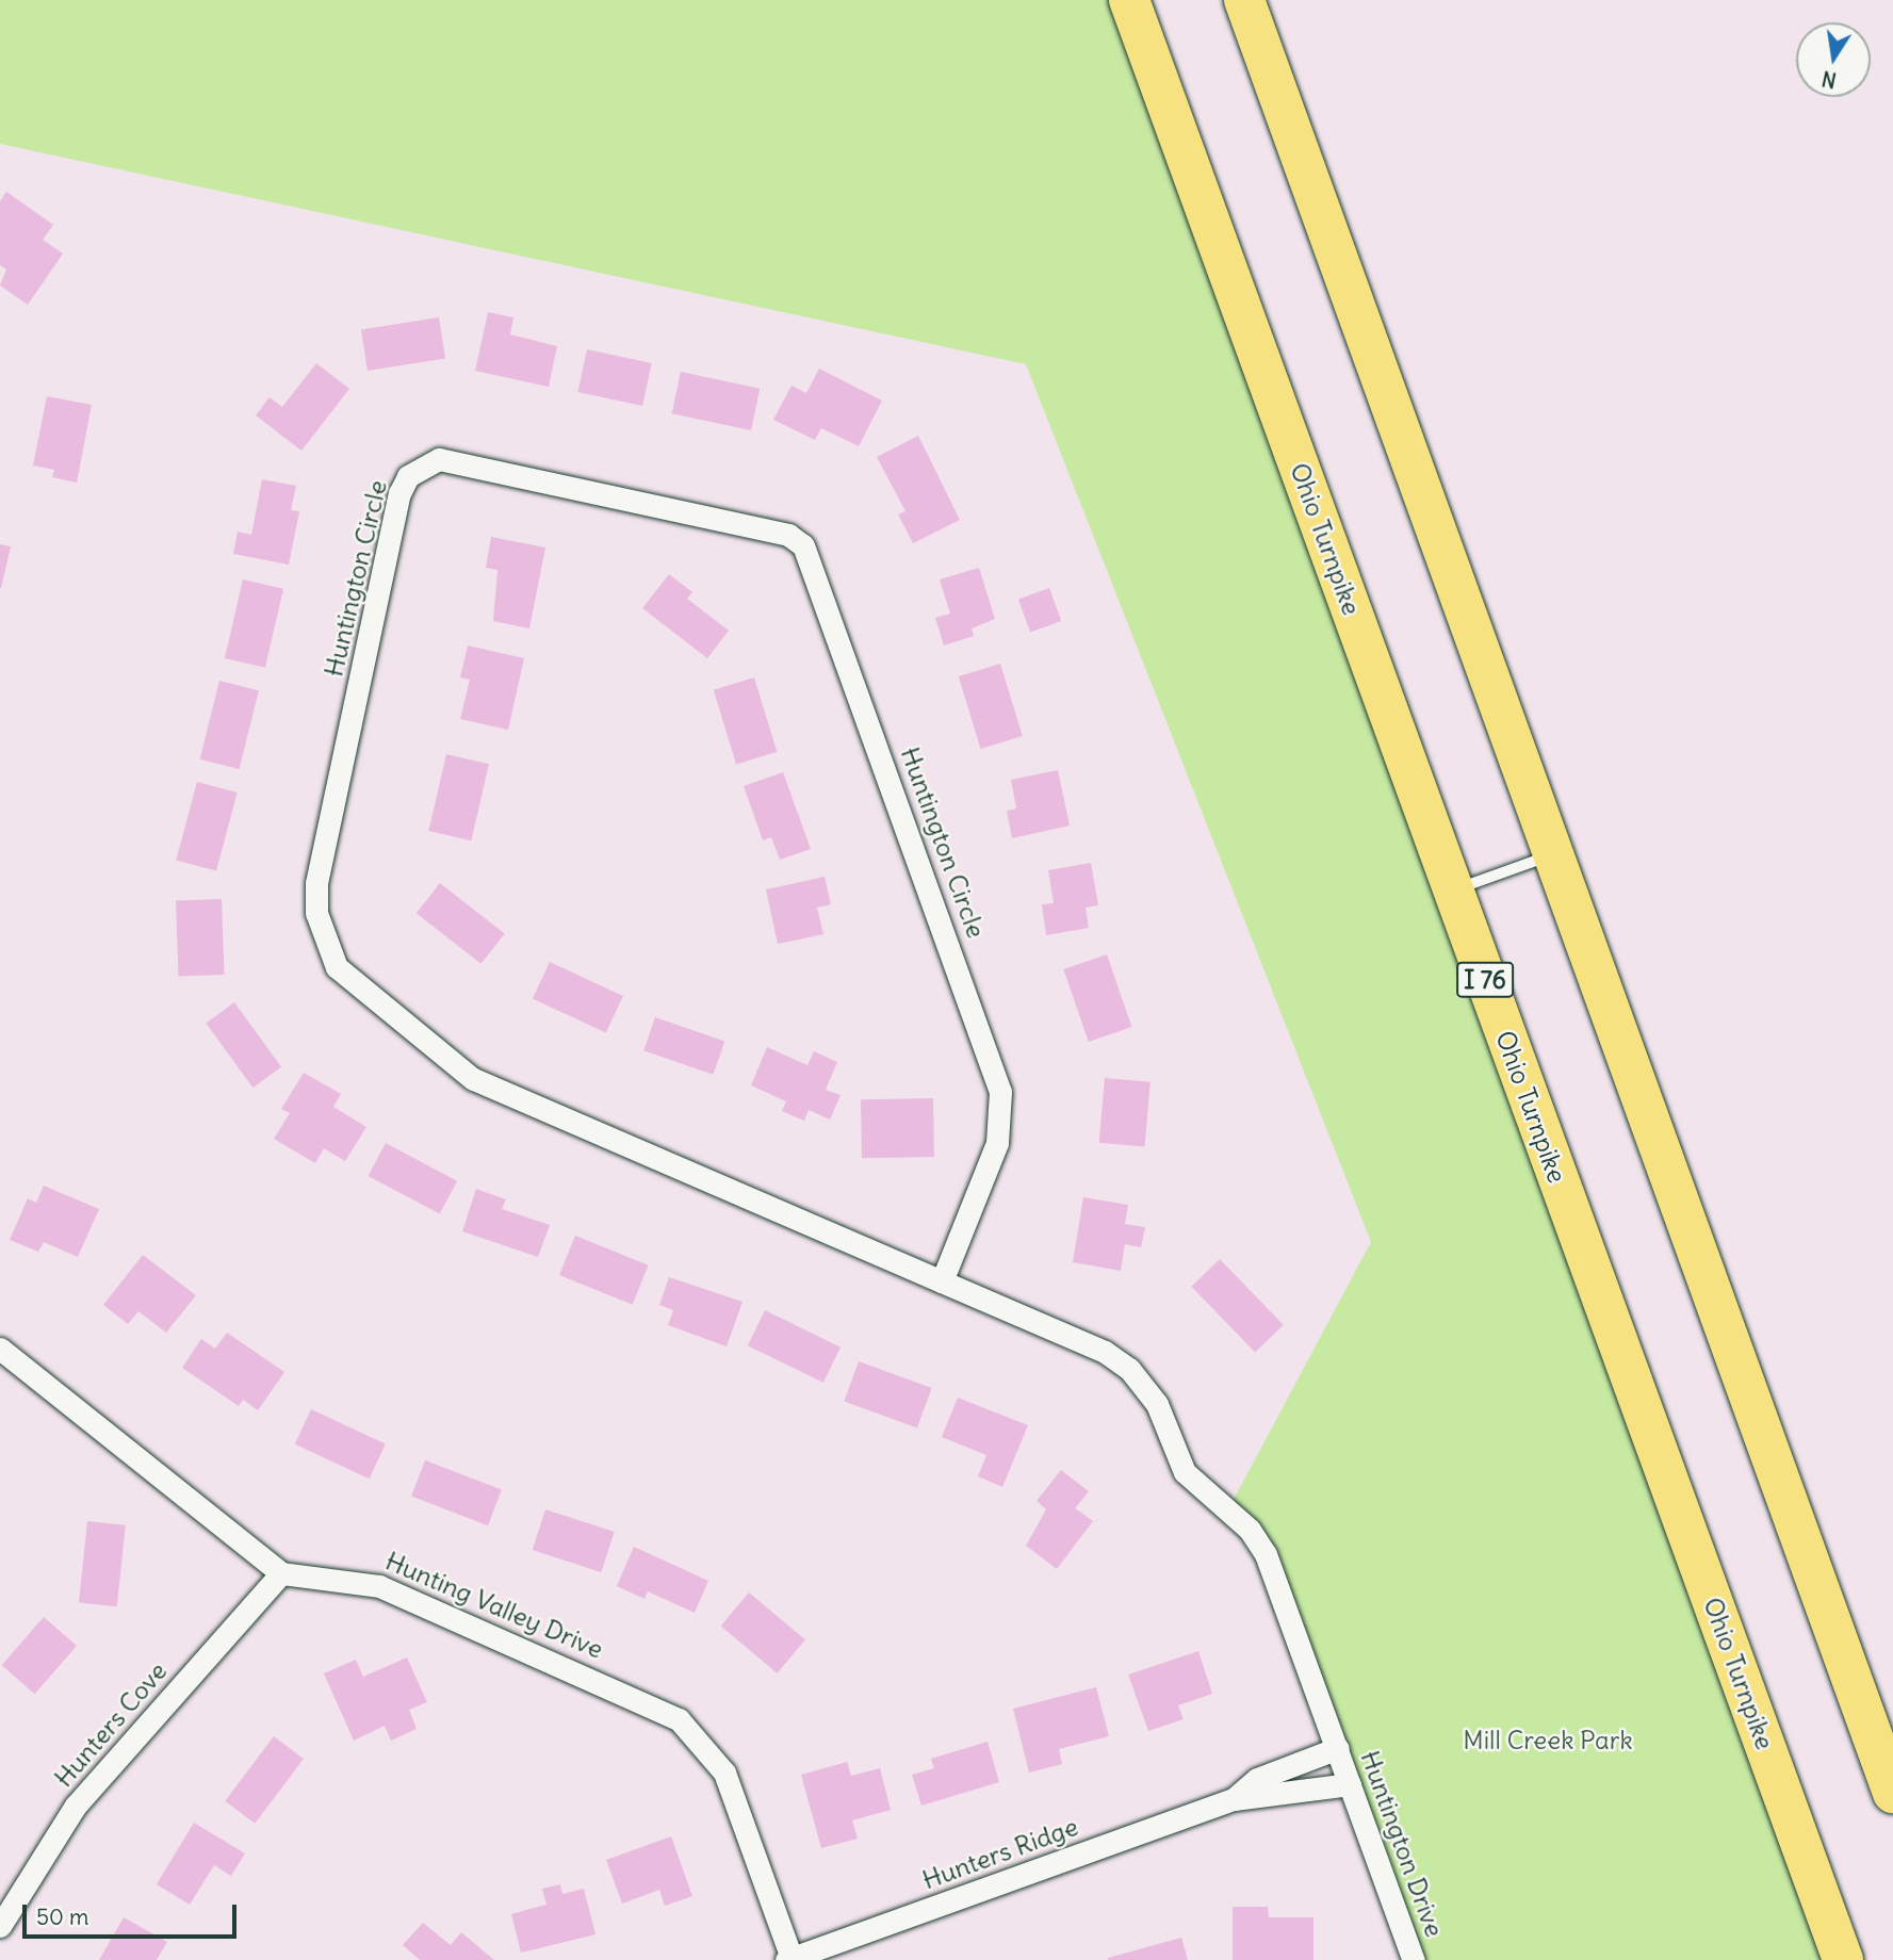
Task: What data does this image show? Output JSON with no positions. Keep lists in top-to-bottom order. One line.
{"streets":{"highway":["Ohio Turnpike","I 76"],"street":["Huntington Circle","Hunting Valley Drive","Hunters Cove","Huntington Drive","Hunters Ridge"]},"crossings":[["Huntington Circle","Huntington Drive"],["Huntington Circle","Hunters Ridge"],["Hunting Valley Drive","Hunters Cove"],["Hunting Valley Drive","Hunters Ridge"],["Huntington Drive","Hunters Ridge"]],"parks":["Mill Creek Park"],"scale_bar":"50 m","north":"bottom"}
